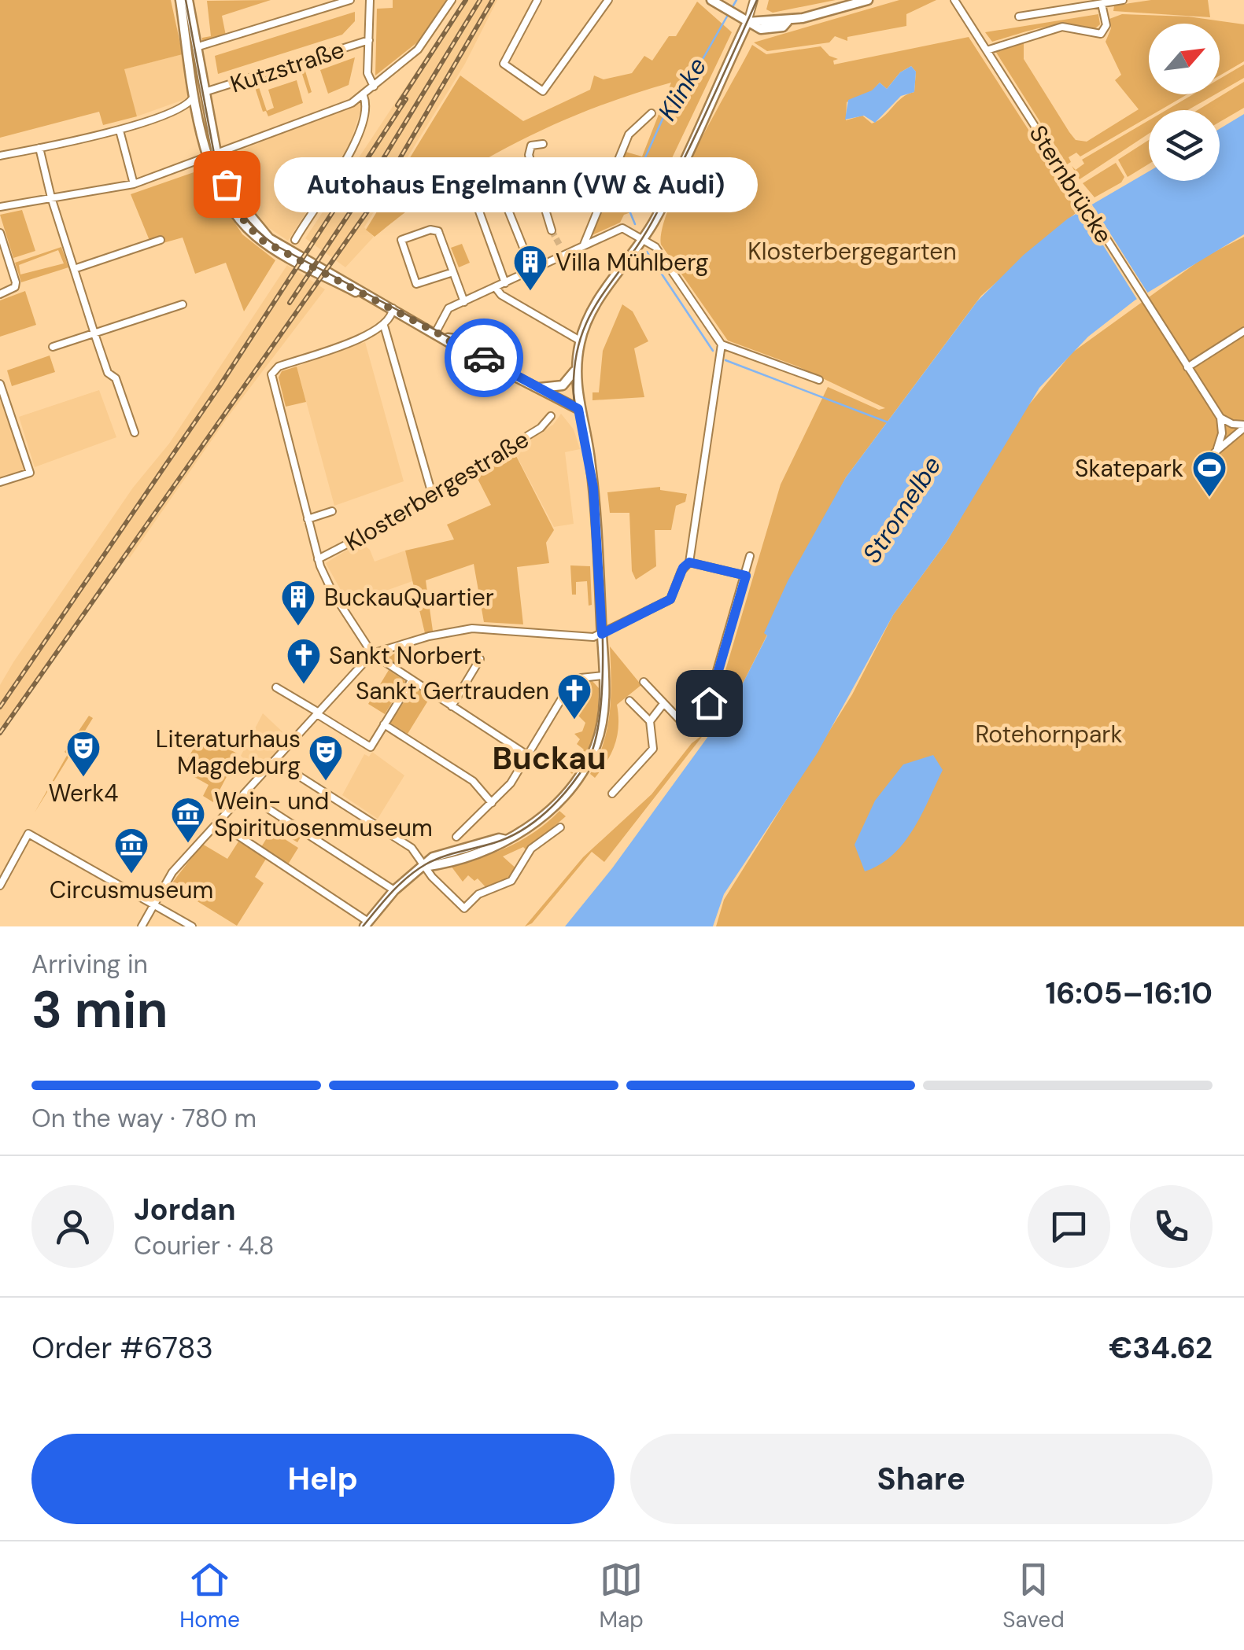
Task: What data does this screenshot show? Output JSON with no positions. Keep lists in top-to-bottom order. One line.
{"streets":{"street":["Kutzstraße","Sternbrücke","Klosterbergestraße"]},"districts":["Buckau"],"water":["Klinke","Stromelbe"],"parks":["Klosterbergegarten","Rotehornpark"],"places":{"other":["Autohaus Engelmann (VW & Audi)"],"building":["Villa Mühlberg","BuckauQuartier"],"sports":["Skatepark"],"church":["Sankt Norbert","Sankt Gertrauden"],"theatre":["Werk4","Literaturhaus Magdeburg"],"museum":["Wein- und Spirituosenmuseum","Circusmuseum"]},"north":"top right","page":{"bubble":"Autohaus Engelmann (VW & Audi)","heading":["3 min","Arriving in","16:05–16:10"],"panel":["Jordan","Courier · 4.8","Order #6783","€34.62"],"bar":"On the way · 780 m","buttons":["Help","Share"],"tabs":["Home","Map","Saved"]}}
